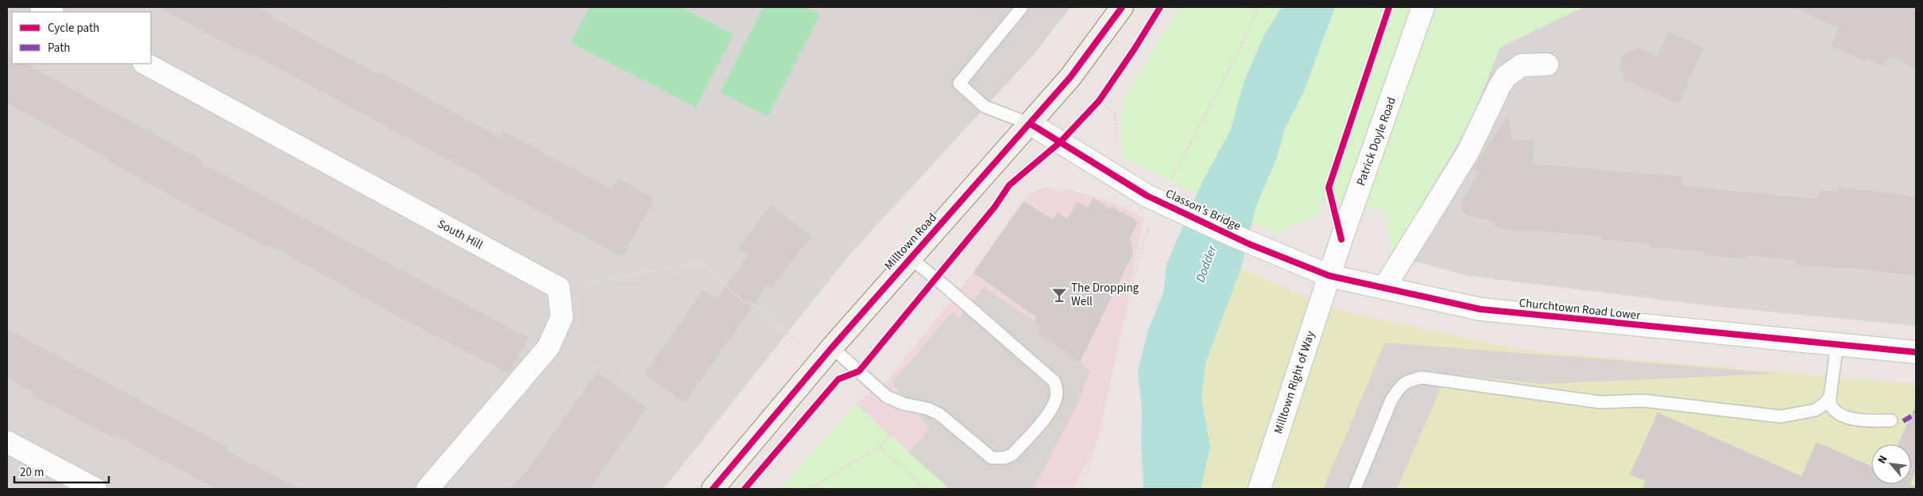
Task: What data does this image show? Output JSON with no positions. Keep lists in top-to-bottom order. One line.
{"streets":{"main road":["Milltown Road"],"street":["Patrick Doyle Road","Classon's Bridge","South Hill","Churchtown Road Lower","Milltown Right of Way"]},"crossings":[["Patrick Doyle Road","Churchtown Road Lower"],["Patrick Doyle Road","Milltown Right of Way"],["Classon's Bridge","Milltown Road"],["Classon's Bridge","Churchtown Road Lower"],["Churchtown Road Lower","Milltown Right of Way"]],"water":["Dodder"],"places":{"bar":["The Dropping Well"]},"legend":["Cycle path","Path"],"scale_bar":"20 m","north":"top left"}
